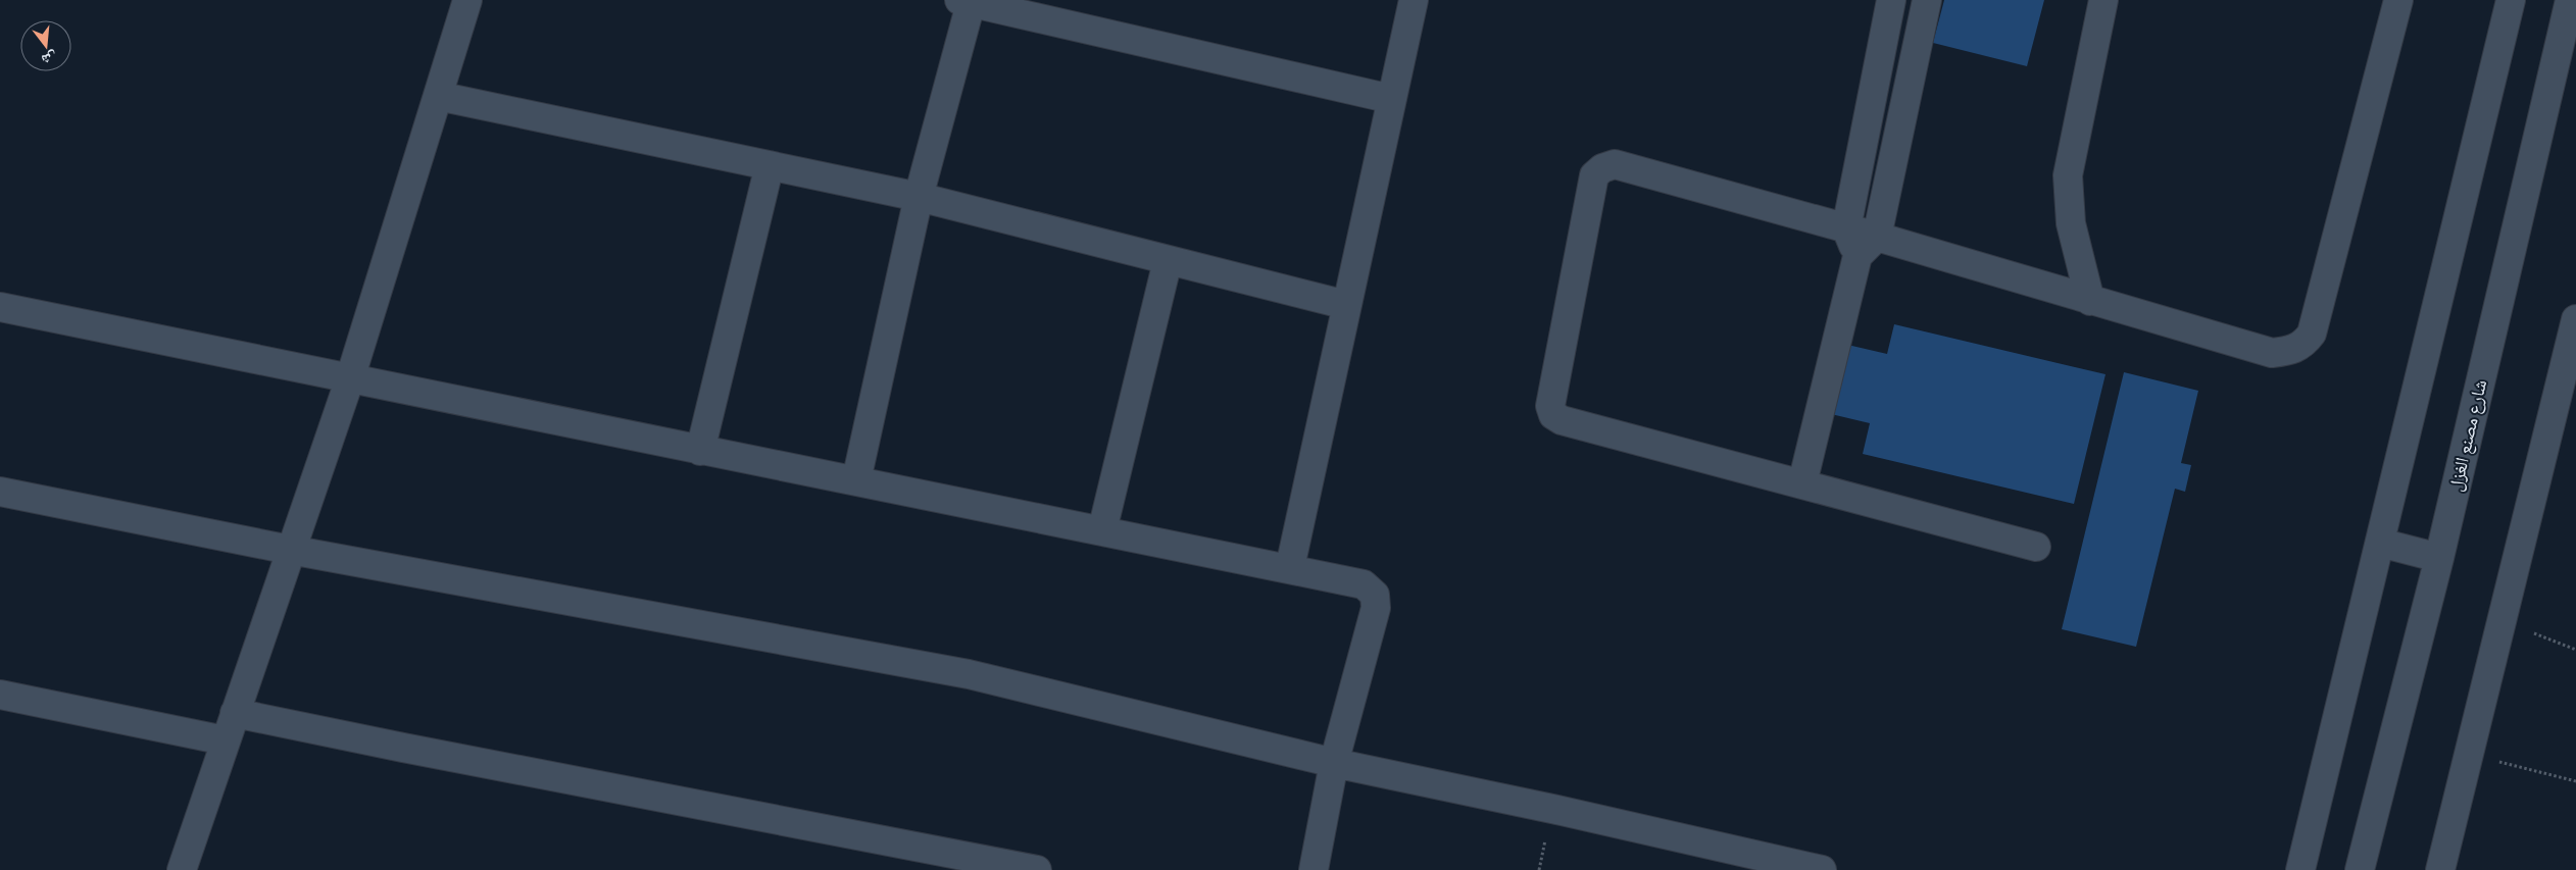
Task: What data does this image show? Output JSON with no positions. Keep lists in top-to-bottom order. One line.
{"streets":{"street":["شارع مصنع الغزل"]},"north":"bottom"}
